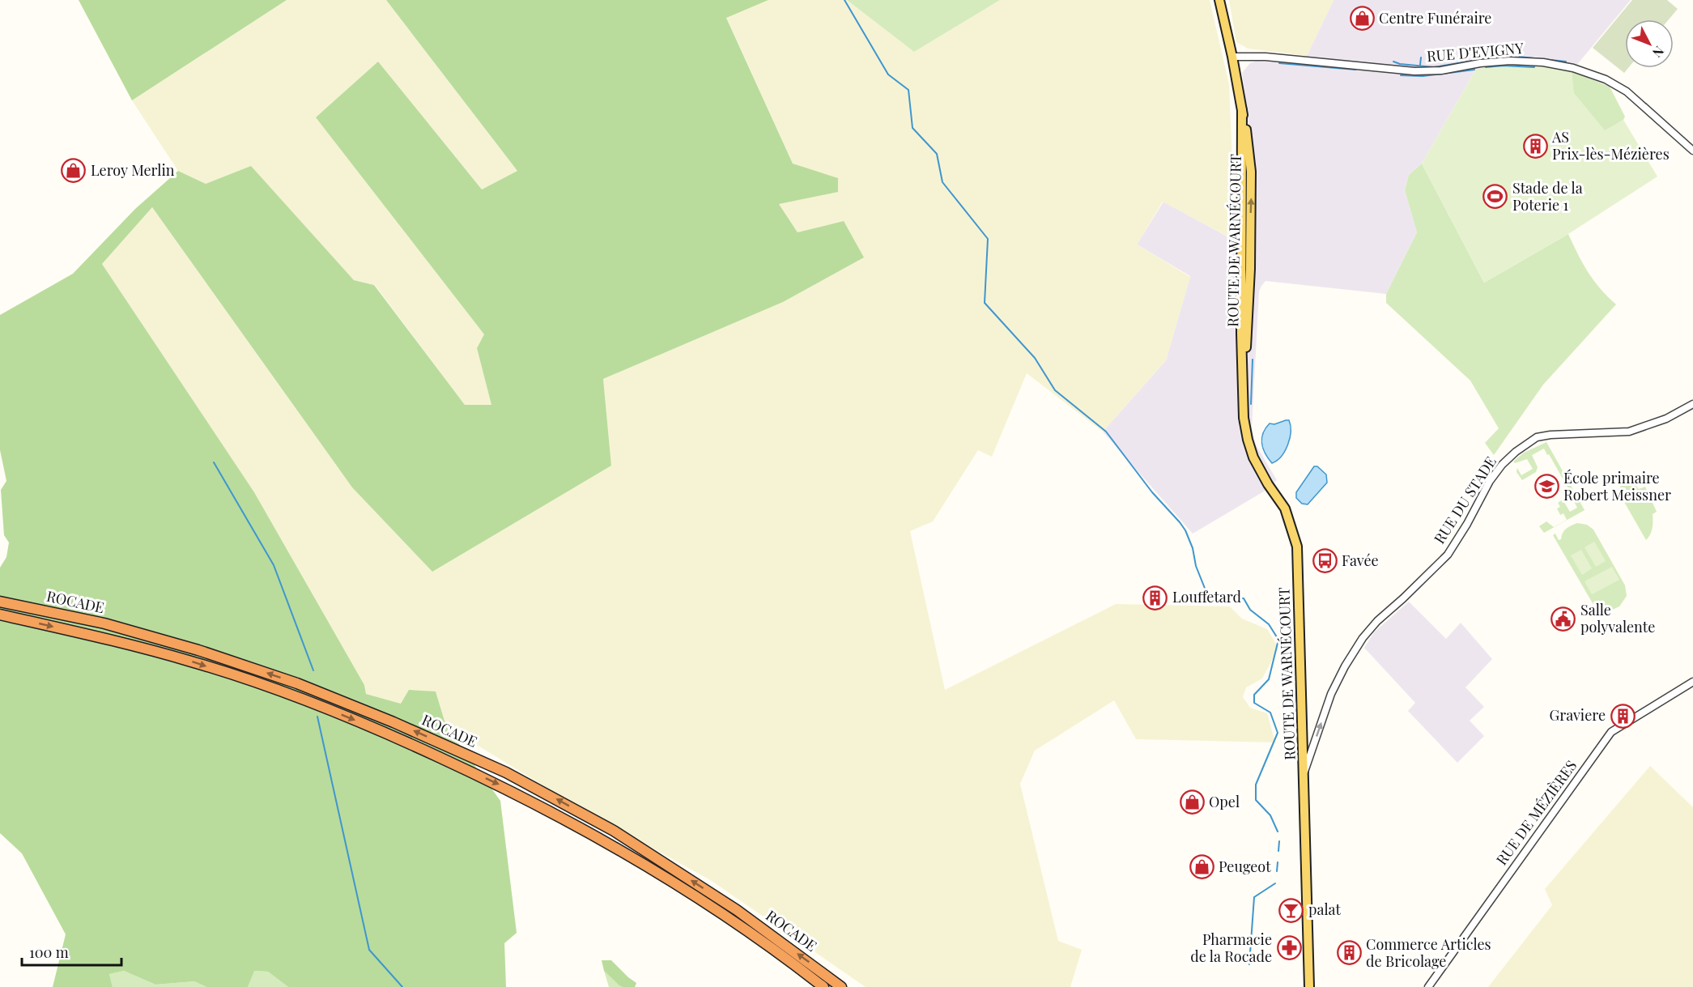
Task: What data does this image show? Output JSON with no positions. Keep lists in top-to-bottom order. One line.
{"streets":{"highway":["ROCADE"],"main road":["ROUTE DE WARNÉCOURT"],"street":["RUE D'EVIGNY","RUE DU STADE","RUE DE MÉZIÈRES"]},"crossings":[["RUE D'EVIGNY","ROUTE DE WARNÉCOURT"],["ROUTE DE WARNÉCOURT","RUE DU STADE"]],"one_way":["RUE DU STADE"],"places":{"shop":["Centre Funéraire","Leroy Merlin","Opel","Peugeot"],"building":["AS Prix-lès-Mézières","Louffetard","Graviere","Commerce Articles de Bricolage"],"sports":["Stade de la Poterie 1"],"school or university":["École primaire Robert Meissner"],"bus stop":["Favée"],"public building":["Salle polyvalente"],"bar":["palat"],"pharmacy":["Pharmacie de la Rocade"]},"scale_bar":"100 m","north":"bottom right"}
